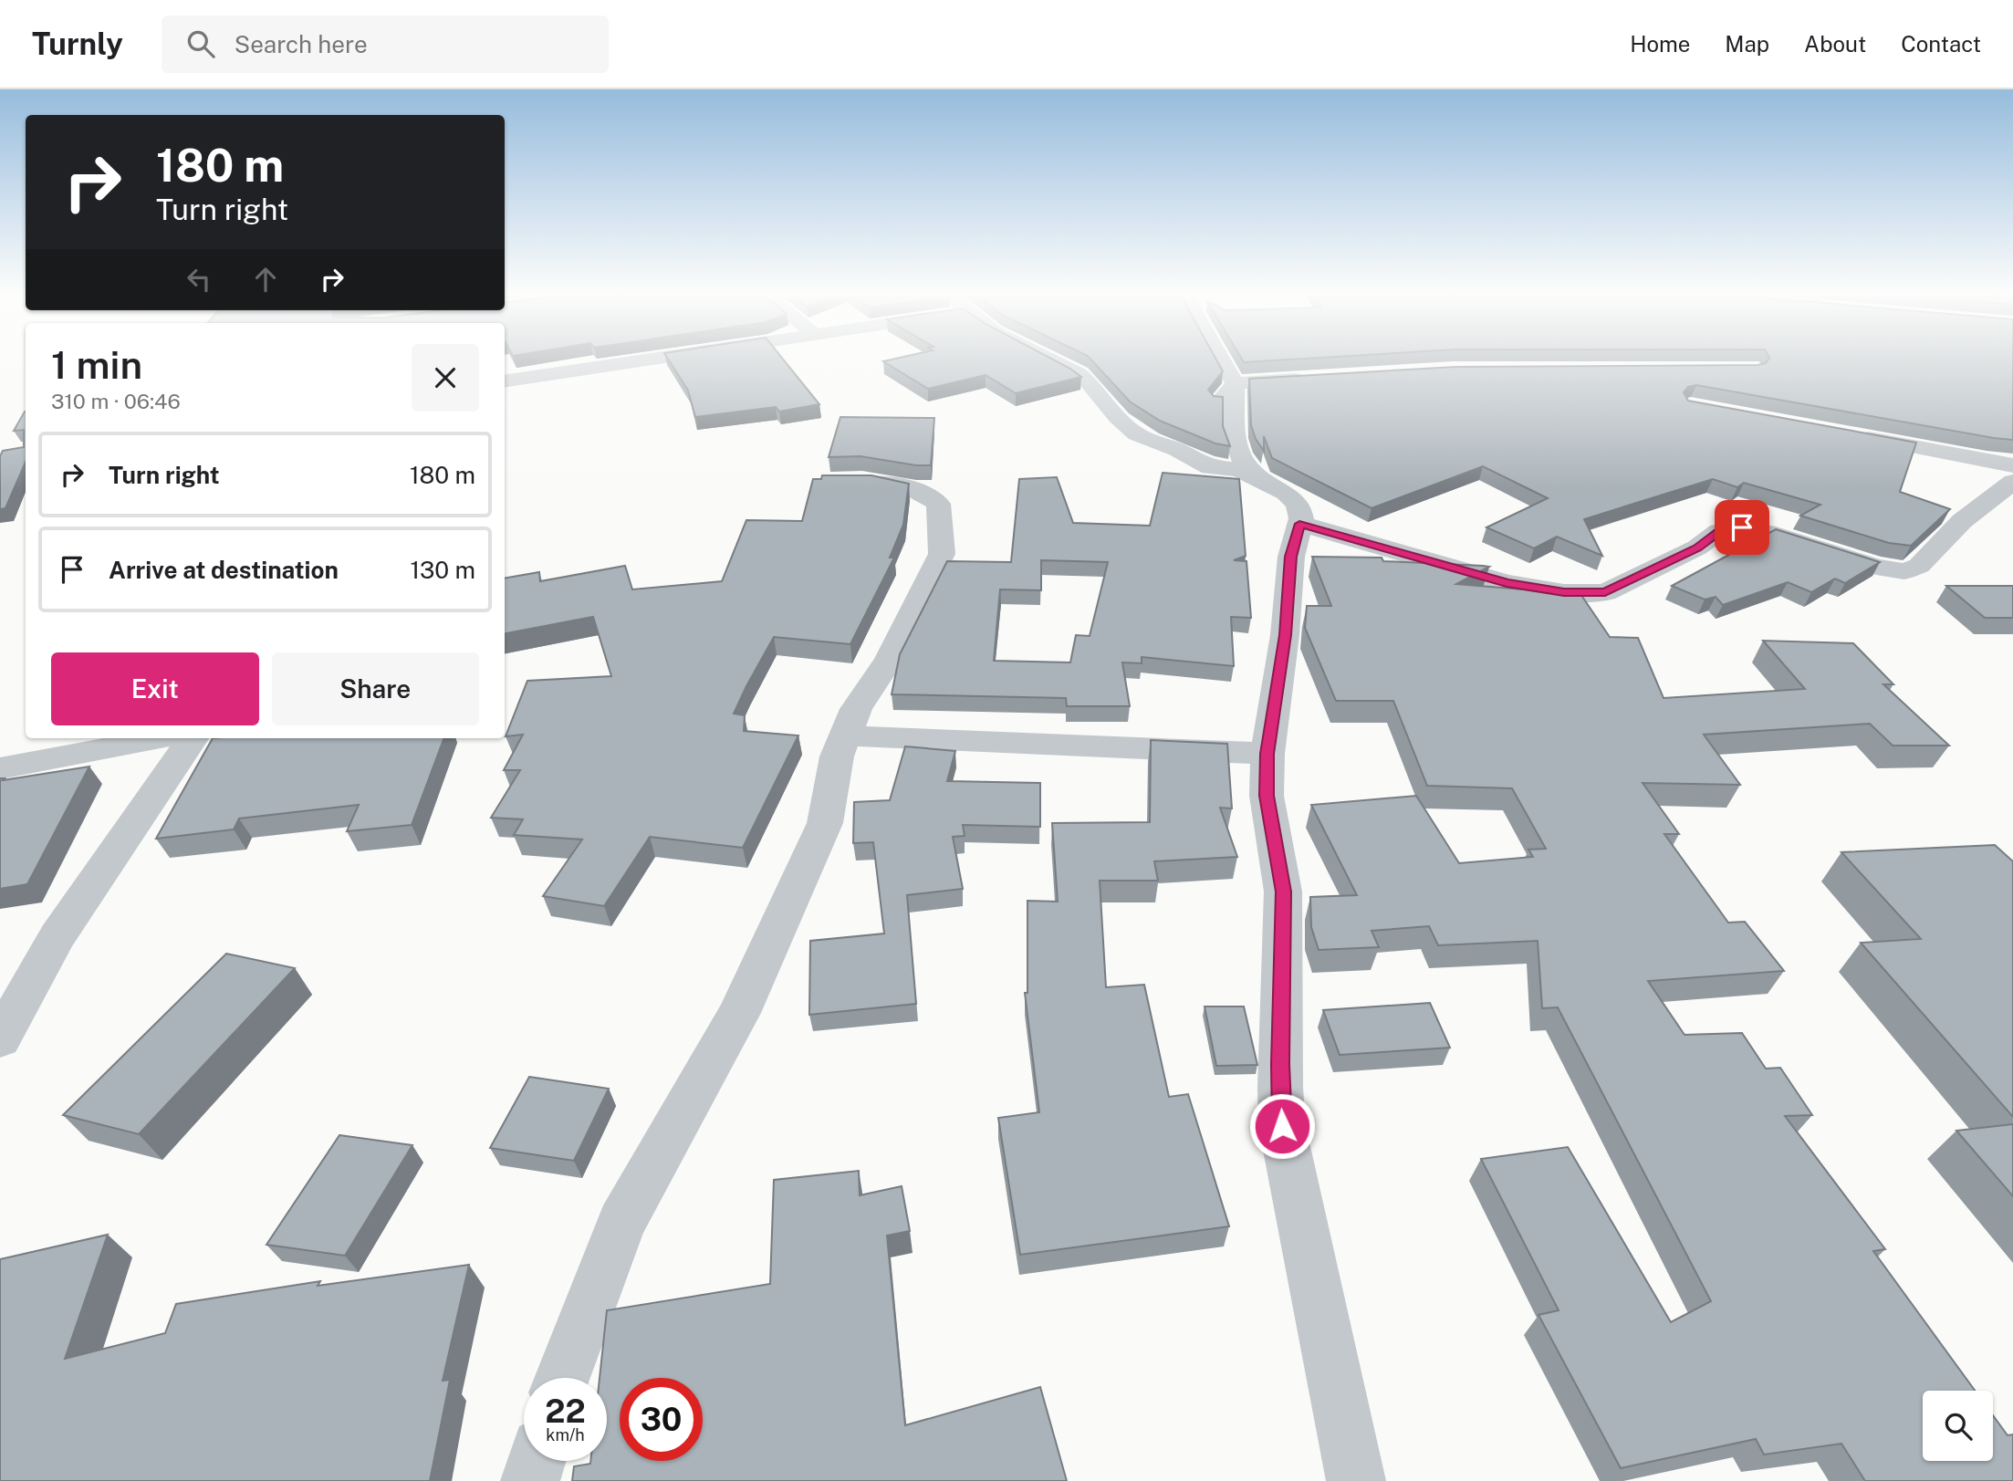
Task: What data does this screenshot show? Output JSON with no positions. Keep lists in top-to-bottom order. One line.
{"page":{"header":"Turnly","search":"Search here","nav":["Home","Map","About","Contact"],"turn":["180 m","Turn right"],"heading":["1 min","310 m · 06:46"],"list":[{"name":"Turn right","value":"180 m"},{"name":"Arrive at destination","value":"130 m"}],"buttons":["Exit","Share"],"speed":"22 km/h","limit":"30"}}
